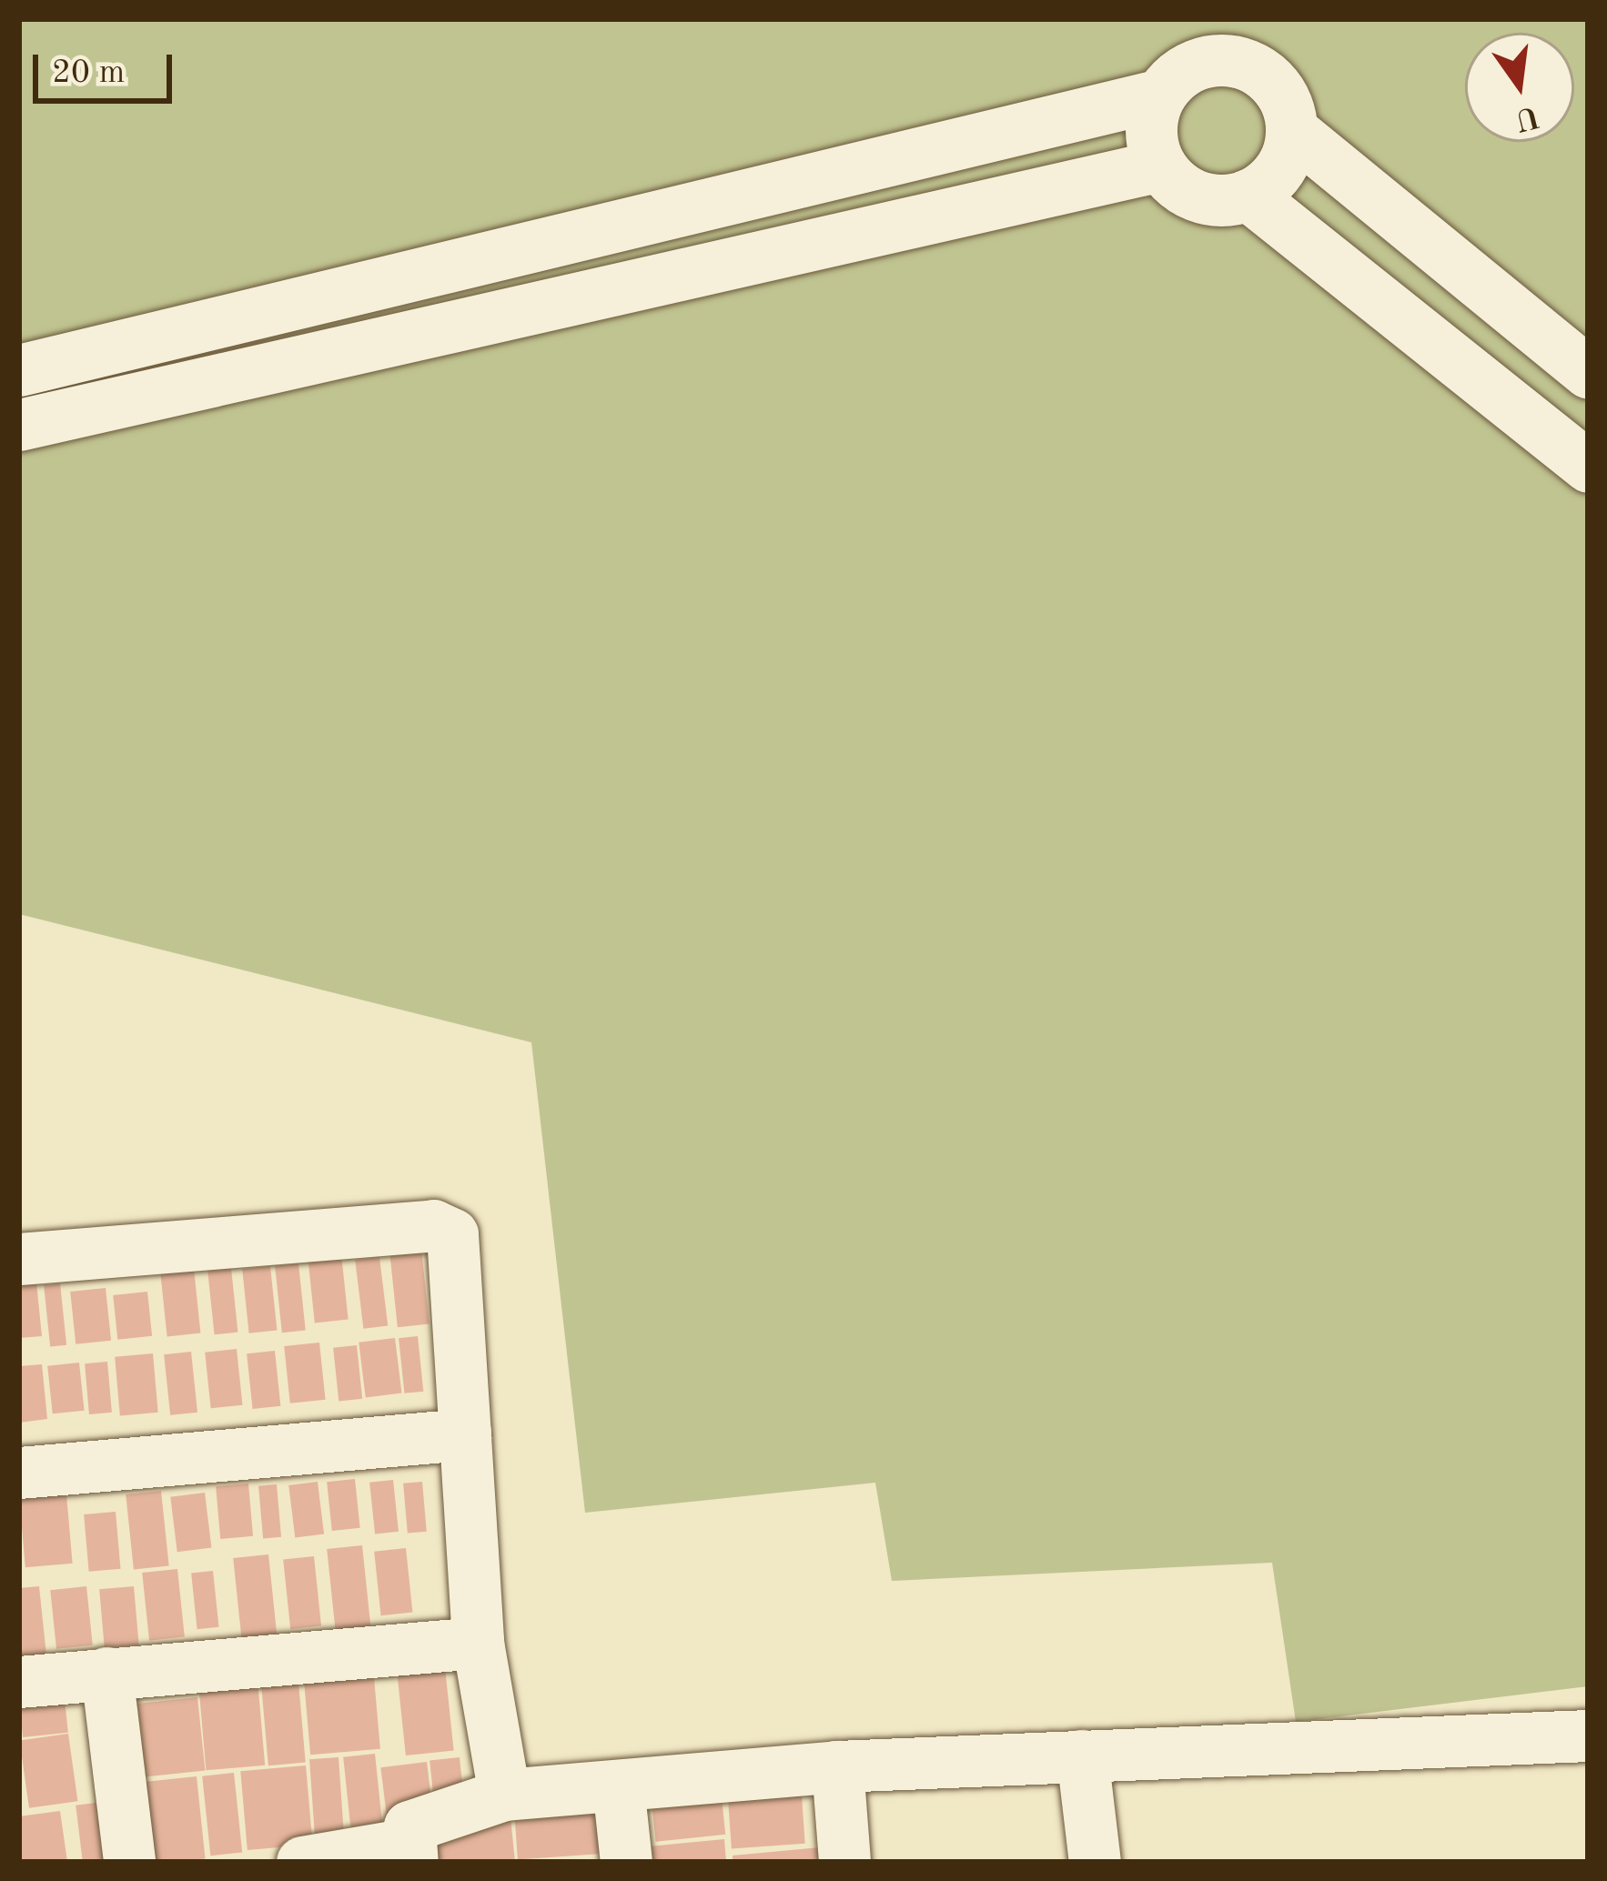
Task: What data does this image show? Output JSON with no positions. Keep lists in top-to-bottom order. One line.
{"scale_bar":"20 m","north":"bottom"}
